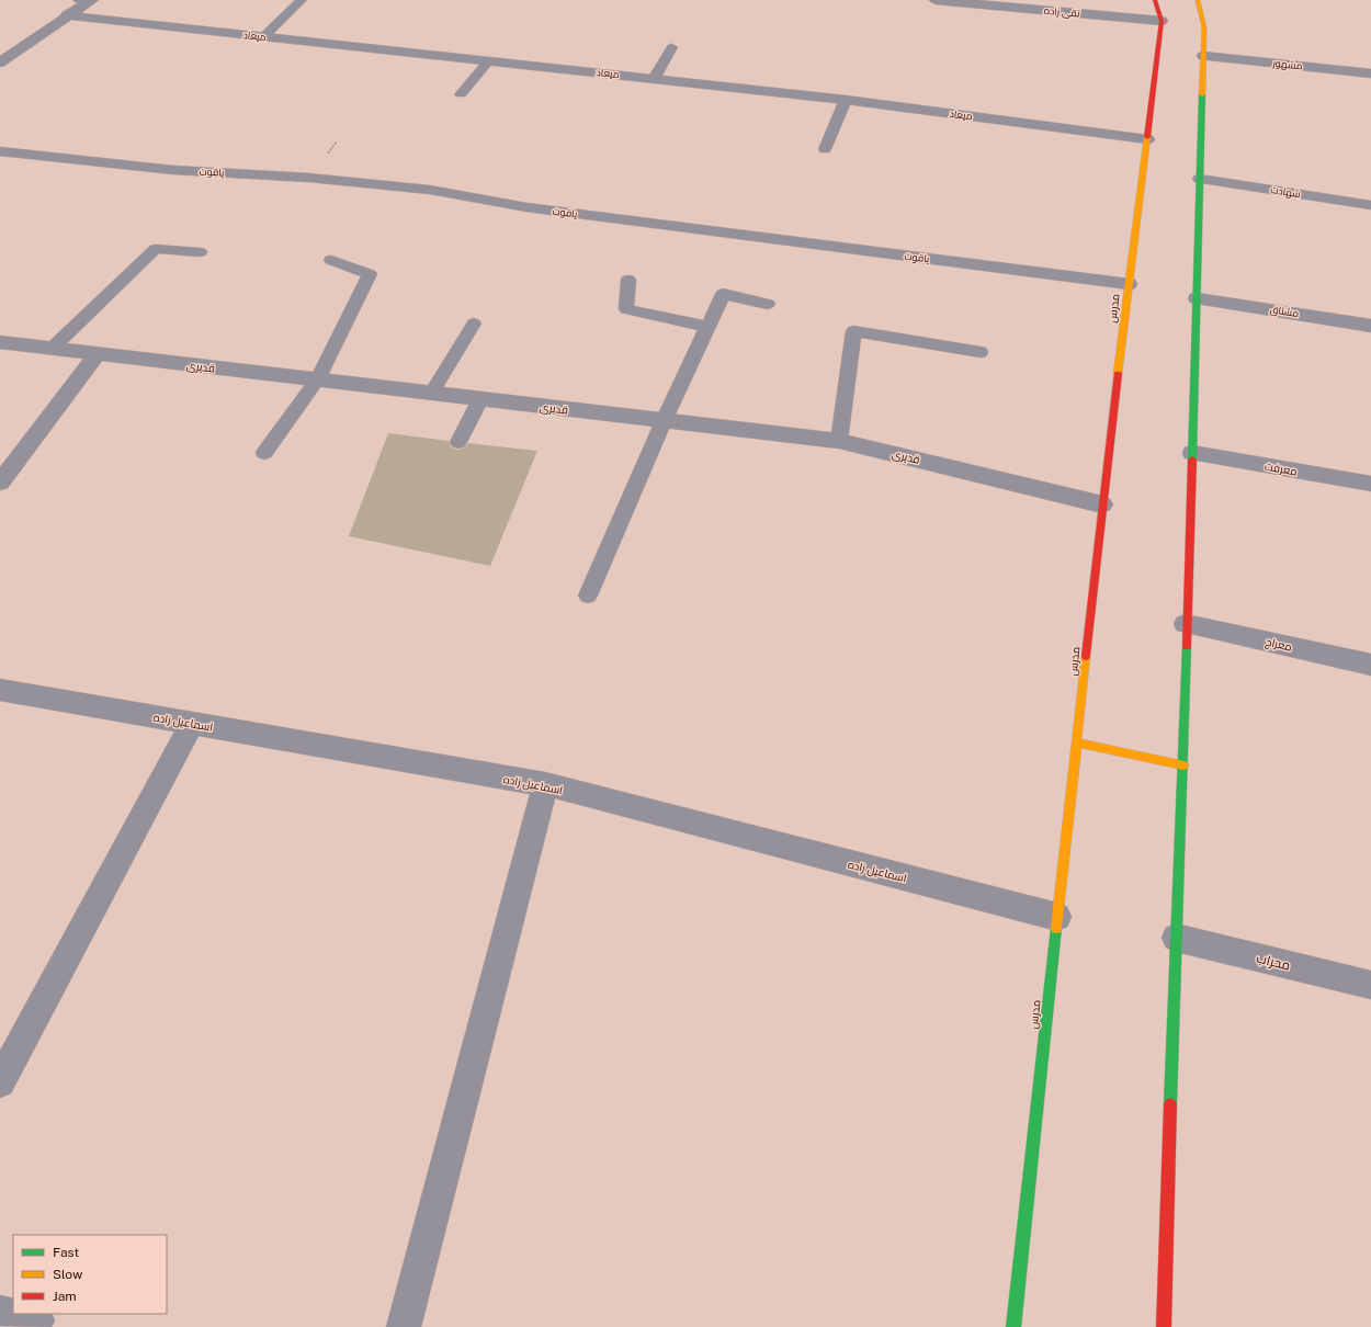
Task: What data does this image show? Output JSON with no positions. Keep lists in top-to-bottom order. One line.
{"streets":{"street":["تقی زاده","میعاد","مشهور","یاقوت","شهادت","مدرس","مشتاق","قدیری","معرفت","معراج","اسماعیل زاده","محراب"]},"crossings":[["تقی زاده","مدرس"],["میعاد","مدرس"],["یاقوت","مدرس"],["مدرس","قدیری"],["مدرس","اسماعیل زاده"]],"legend":["Fast","Slow","Jam"]}
